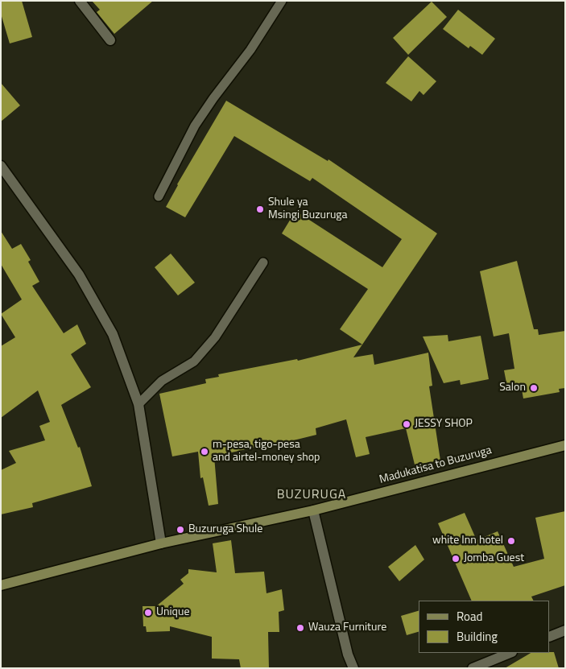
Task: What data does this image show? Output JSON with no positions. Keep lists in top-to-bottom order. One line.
{"streets":{"main road":["Madukatisa to Buzuruga"]},"districts":["BUZURUGA"],"places":["Shule ya Msingi Buzuruga","Salon","JESSY SHOP","m-pesa, tigo-pesa and airtel-money shop","Buzuruga Shule","white Inn hotel","Jomba Guest","Unique","Wauza Furniture"],"legend":["Road","Building"]}
